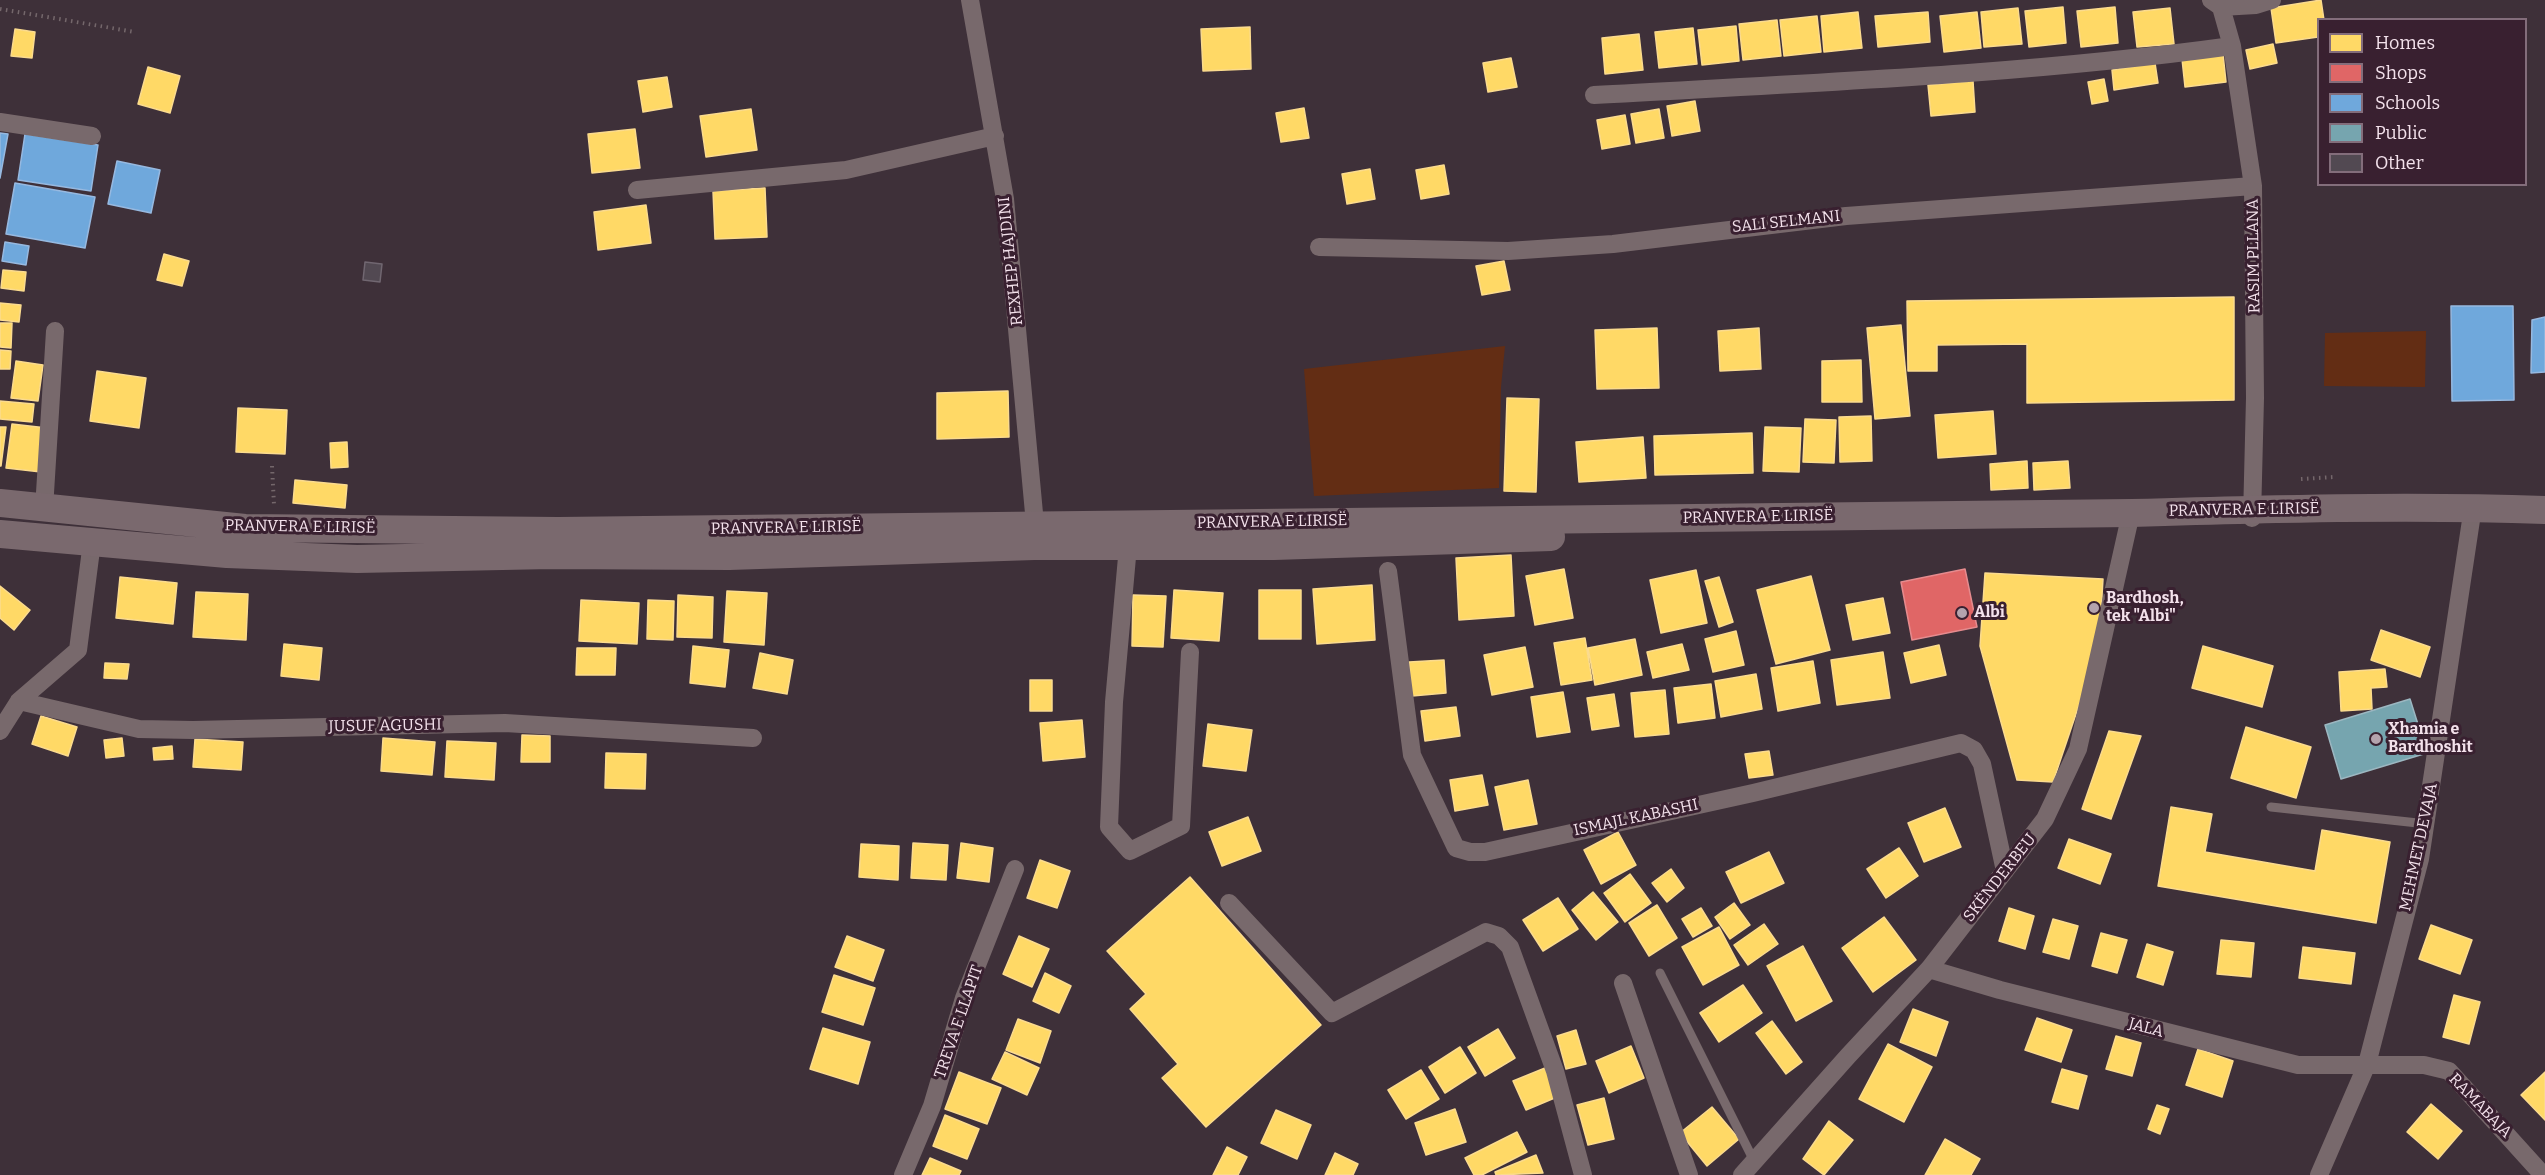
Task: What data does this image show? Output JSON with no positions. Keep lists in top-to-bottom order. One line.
{"streets":{"main road":["PRANVERA E LIRISË"],"street":["SALI SELMANI","RASIM PLLANA","REXHEP HAJDINI","JUSUF AGUSHI","ISMAJL KABASHI","MEHMET DEVAJA","SKËNDERBEU","TREVA E LLAPIT","JALA","RAMABAJA"]},"crossings":[["SALI SELMANI","RASIM PLLANA"],["RASIM PLLANA","PRANVERA E LIRISË"],["REXHEP HAJDINI","PRANVERA E LIRISË"],["PRANVERA E LIRISË","MEHMET DEVAJA"],["PRANVERA E LIRISË","SKËNDERBEU"],["ISMAJL KABASHI","SKËNDERBEU"],["MEHMET DEVAJA","JALA"],["MEHMET DEVAJA","RAMABAJA"],["SKËNDERBEU","JALA"],["JALA","RAMABAJA"]],"places":["Bardhosh, tek \"Albi\"","Albi","Xhamia e Bardhoshit"],"legend":["Homes","Shops","Schools","Public","Other"]}
